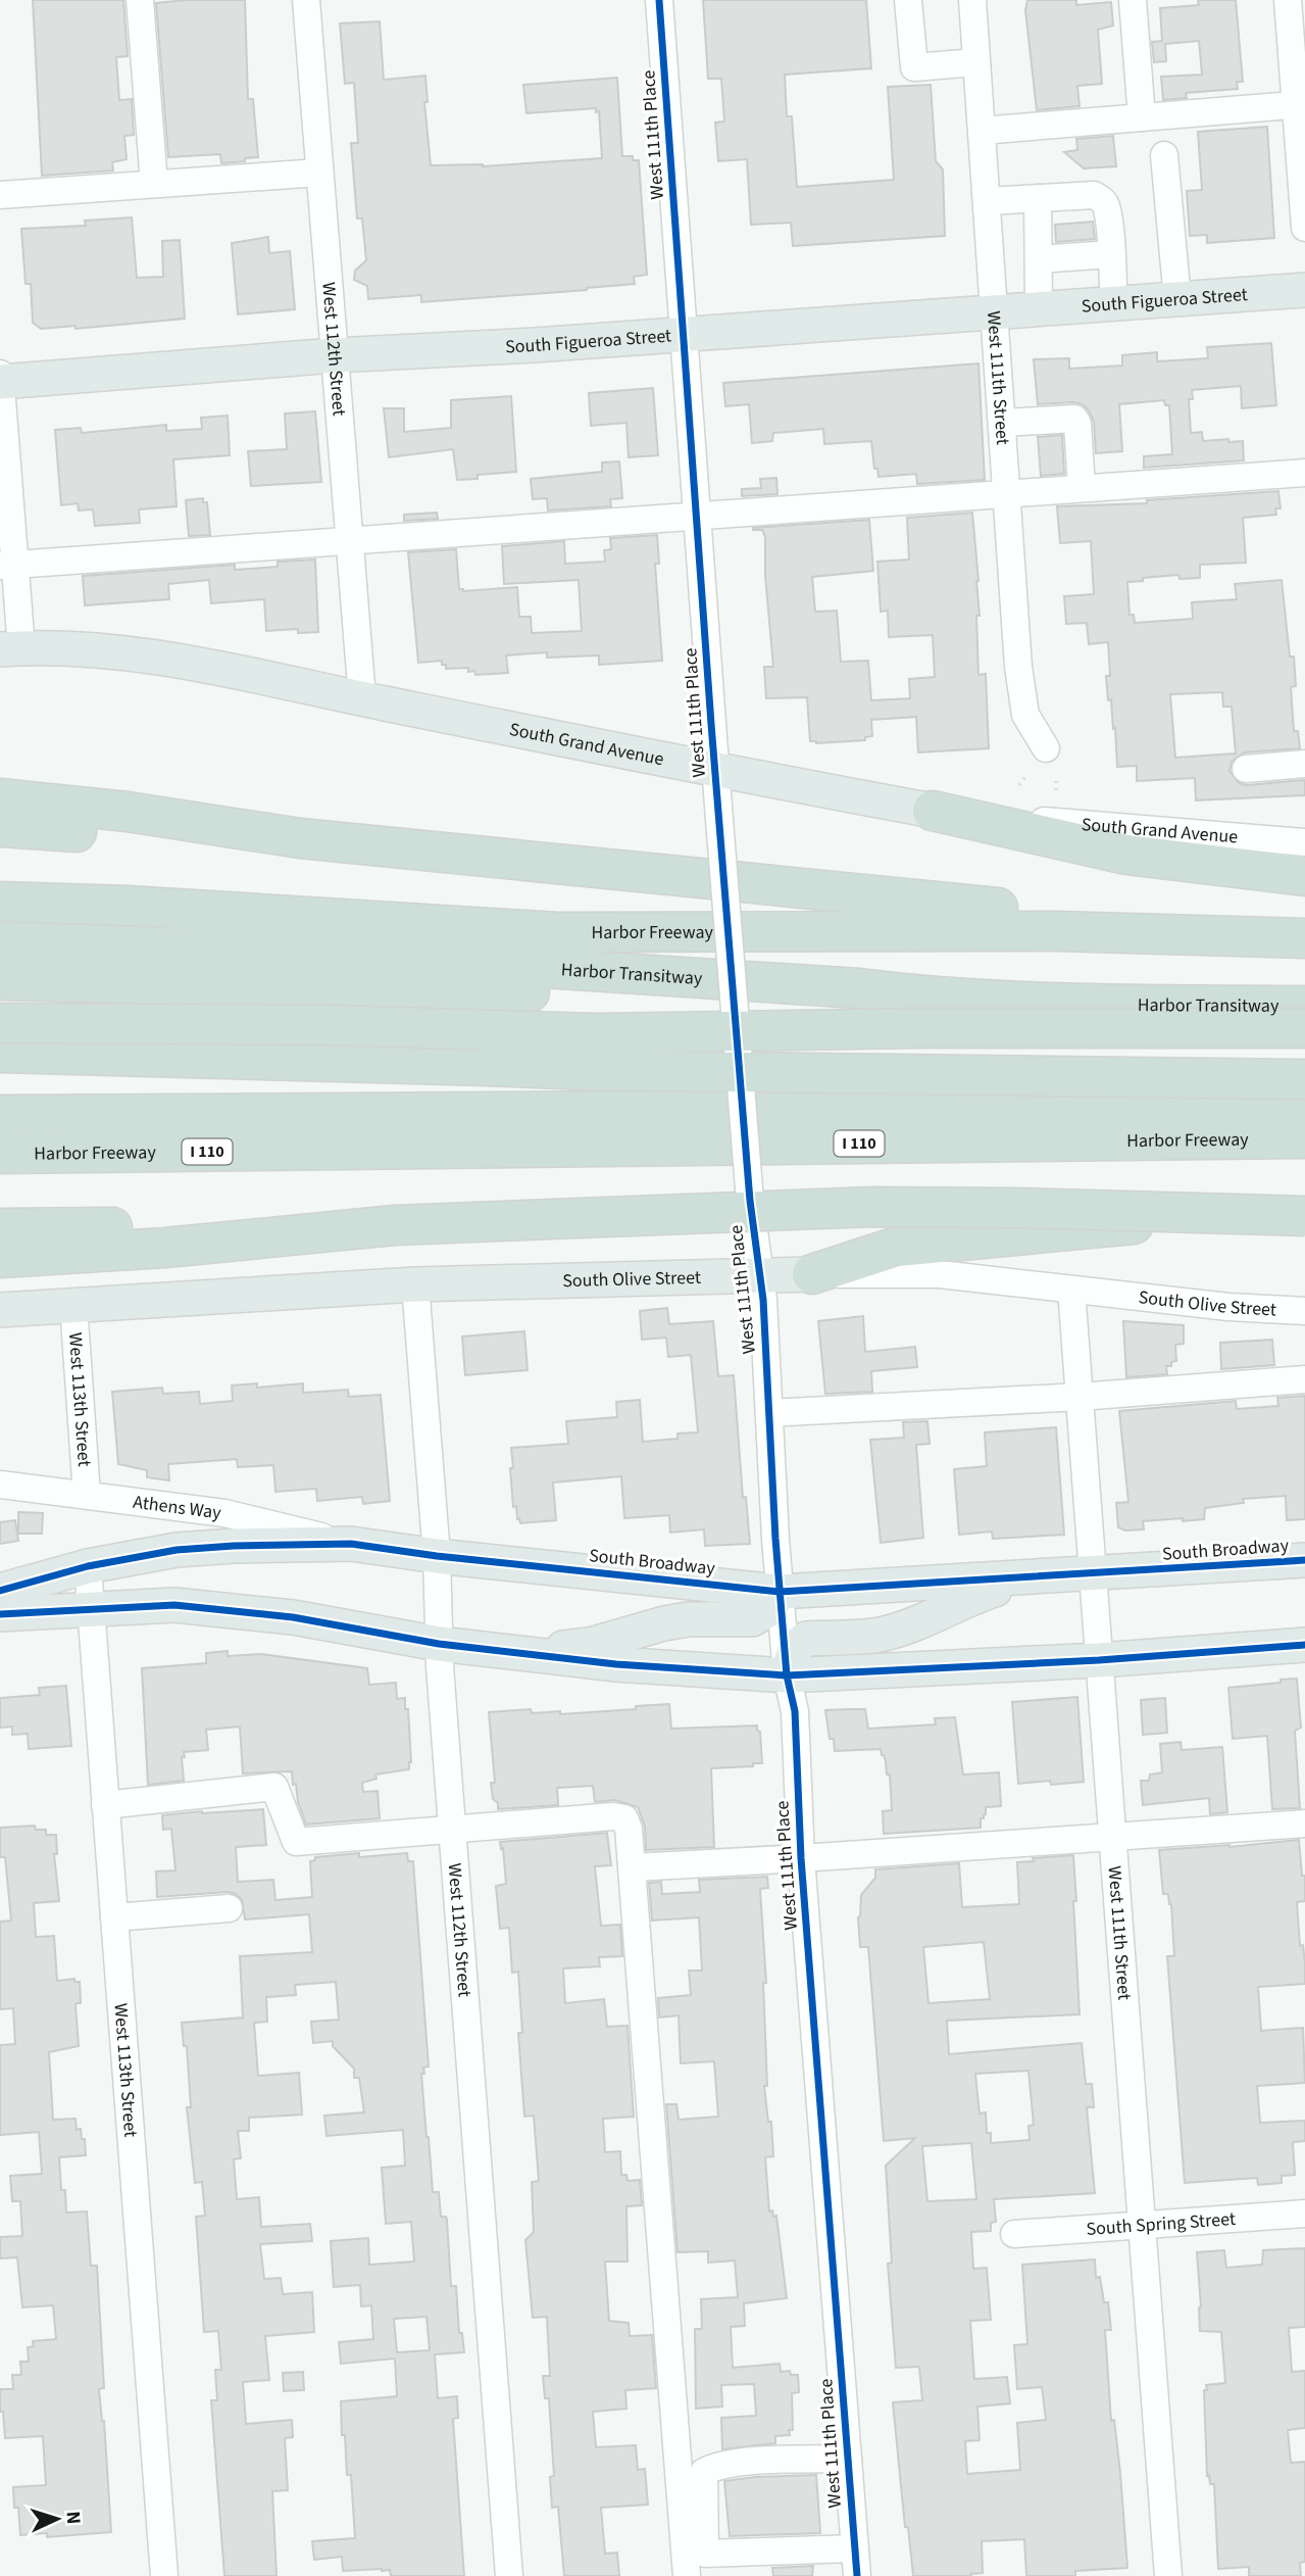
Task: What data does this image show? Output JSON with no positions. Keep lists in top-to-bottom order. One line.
{"streets":{"highway":["Harbor Freeway","Harbor Transitway","I 110"],"main road":["South Figueroa Street","South Grand Avenue","South Olive Street","South Broadway"],"street":["West 111th Place","West 112th Street","West 111th Street","West 113th Street","Athens Way","South Spring Street"]},"crossings":[["West 111th Place","South Figueroa Street"],["West 111th Place","South Grand Avenue"],["West 111th Place","South Olive Street"],["West 111th Place","South Broadway"],["South Figueroa Street","West 112th Street"],["South Figueroa Street","West 111th Street"],["West 112th Street","South Grand Avenue"],["West 112th Street","South Olive Street"],["West 112th Street","South Broadway"],["West 111th Street","South Olive Street"],["West 111th Street","South Broadway"],["West 111th Street","South Spring Street"],["South Olive Street","West 113th Street"],["West 113th Street","Athens Way"],["West 113th Street","South Broadway"],["Athens Way","South Broadway"]],"north":"right"}
